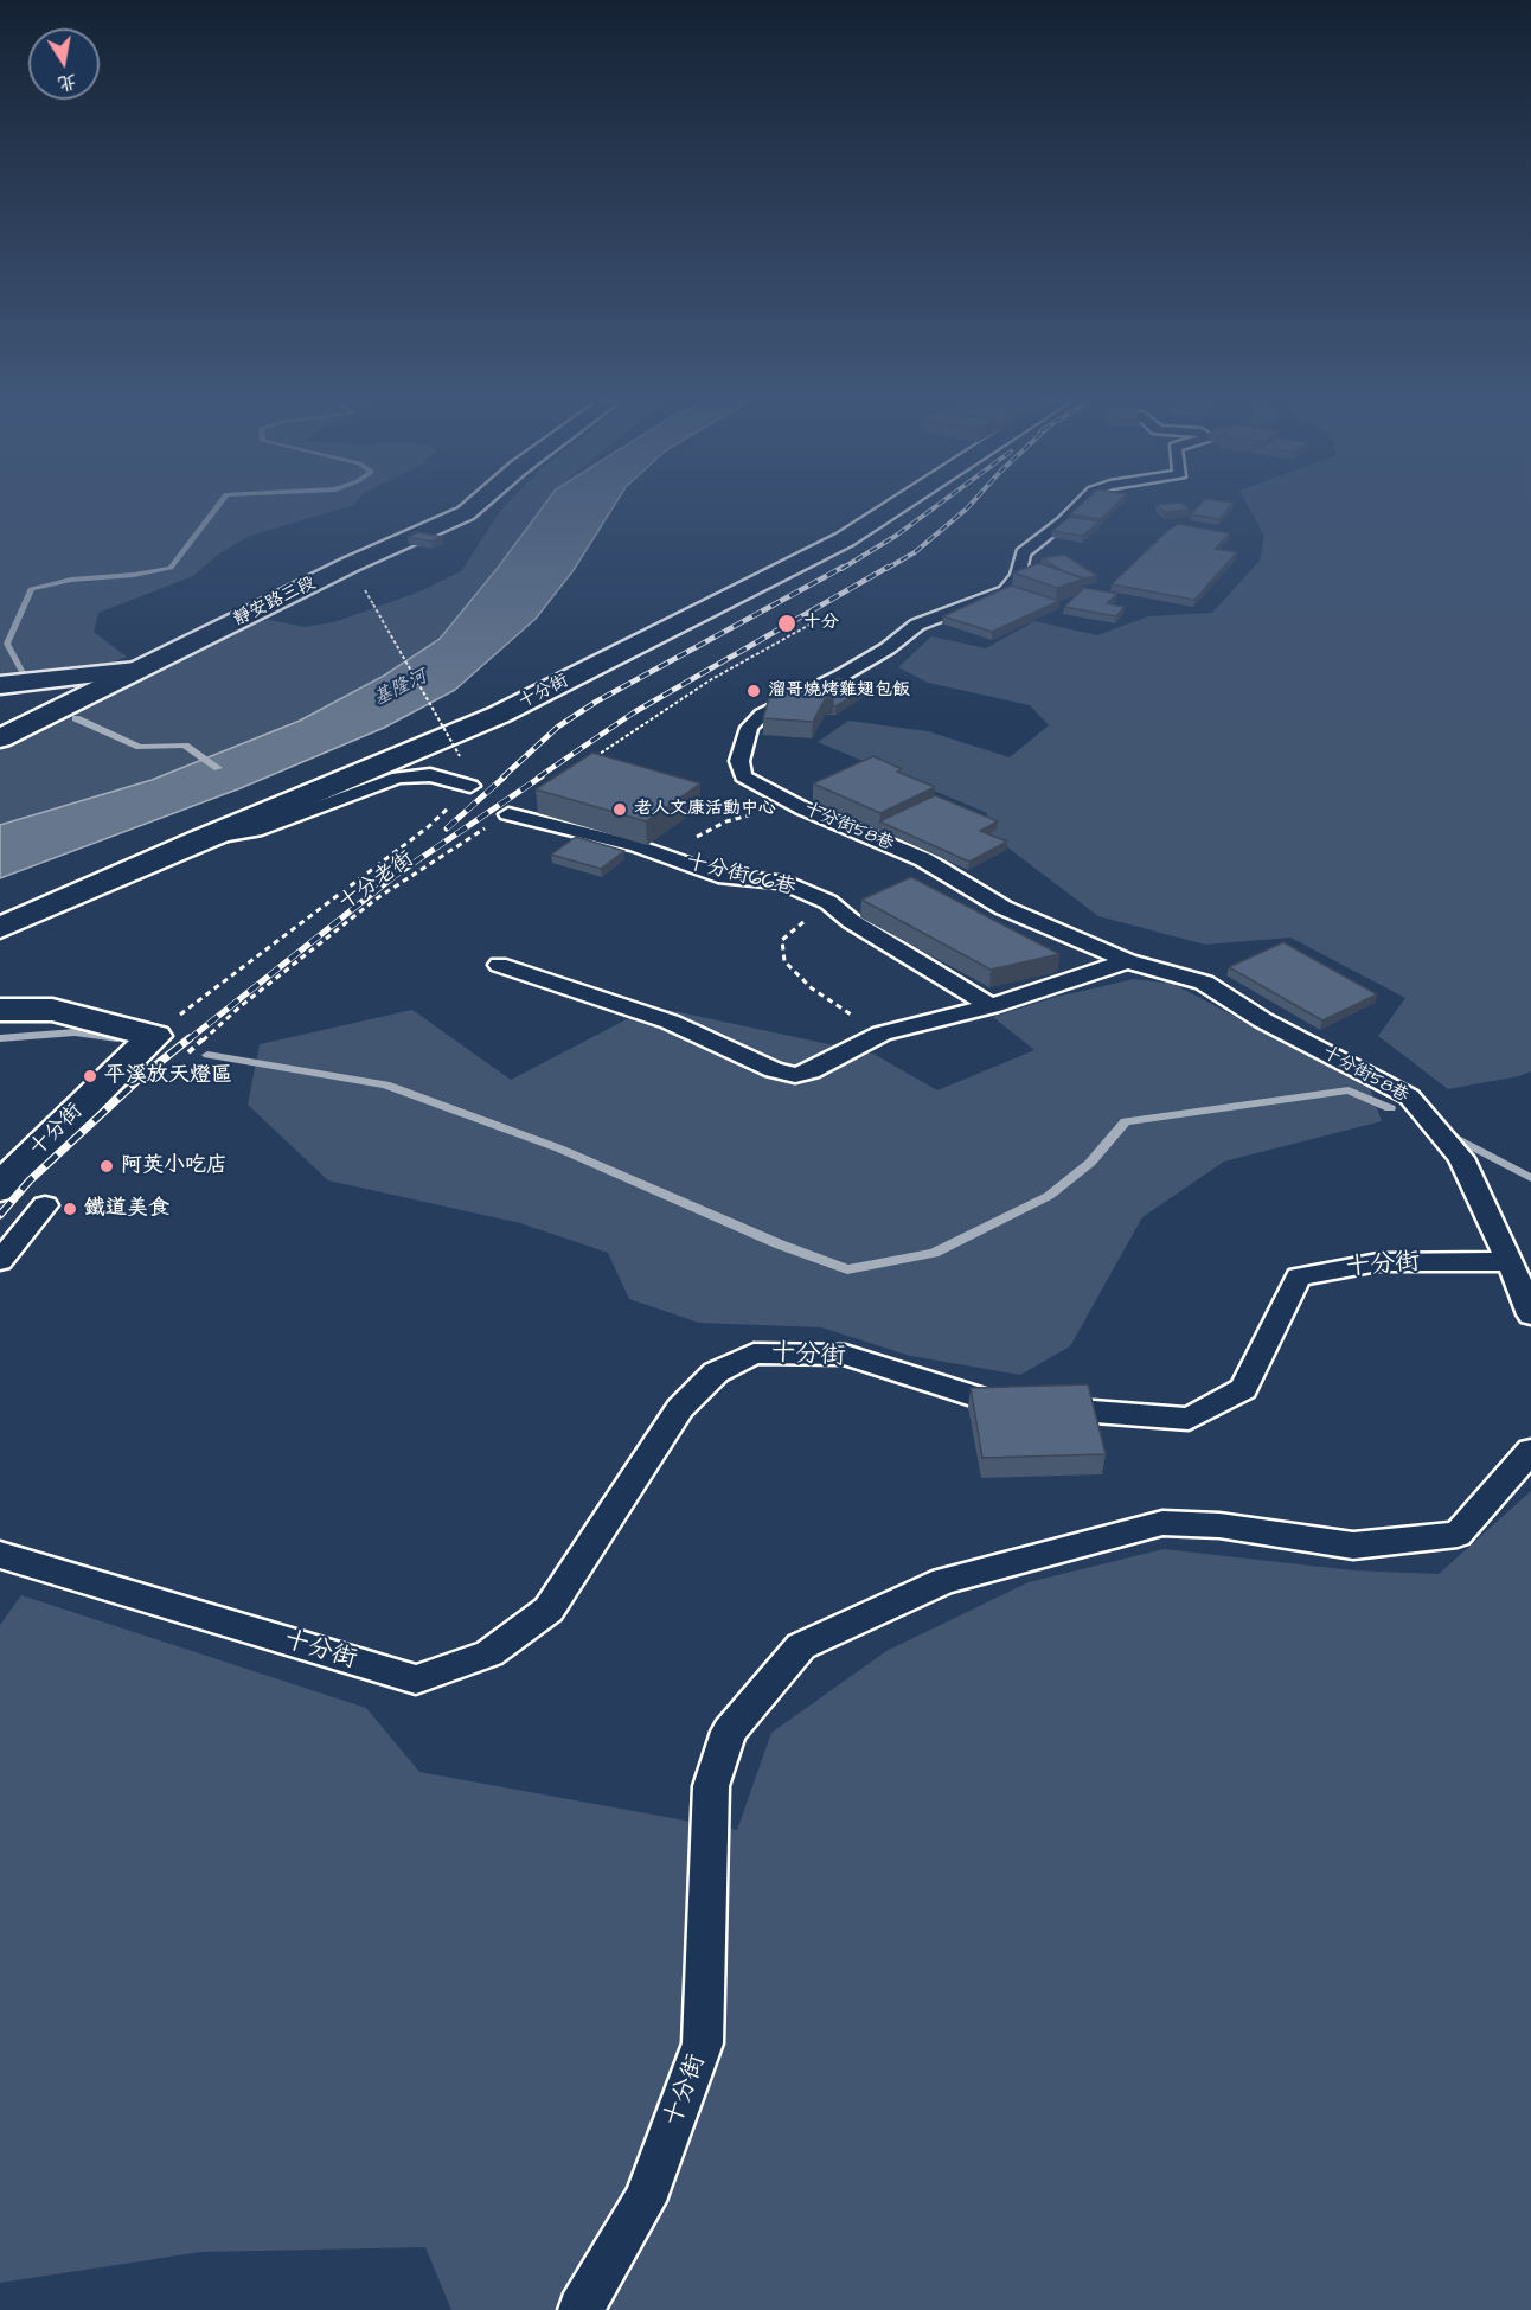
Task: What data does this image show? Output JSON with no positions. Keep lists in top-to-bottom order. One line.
{"streets":{"street":["靜安路三段","十分街"],"lane":["十分街58巷","十分街66巷"],"path":["十分老街"]},"crossings":[["十分街","十分街58巷"],["十分街","十分老街"],["十分街66巷","十分老街"]],"water":["基隆河"],"places":["十分","溜哥燒烤雞翅包飯","老人文康活動中心","平溪放天燈區","阿英小吃店","鐵道美食"],"north":"bottom"}
